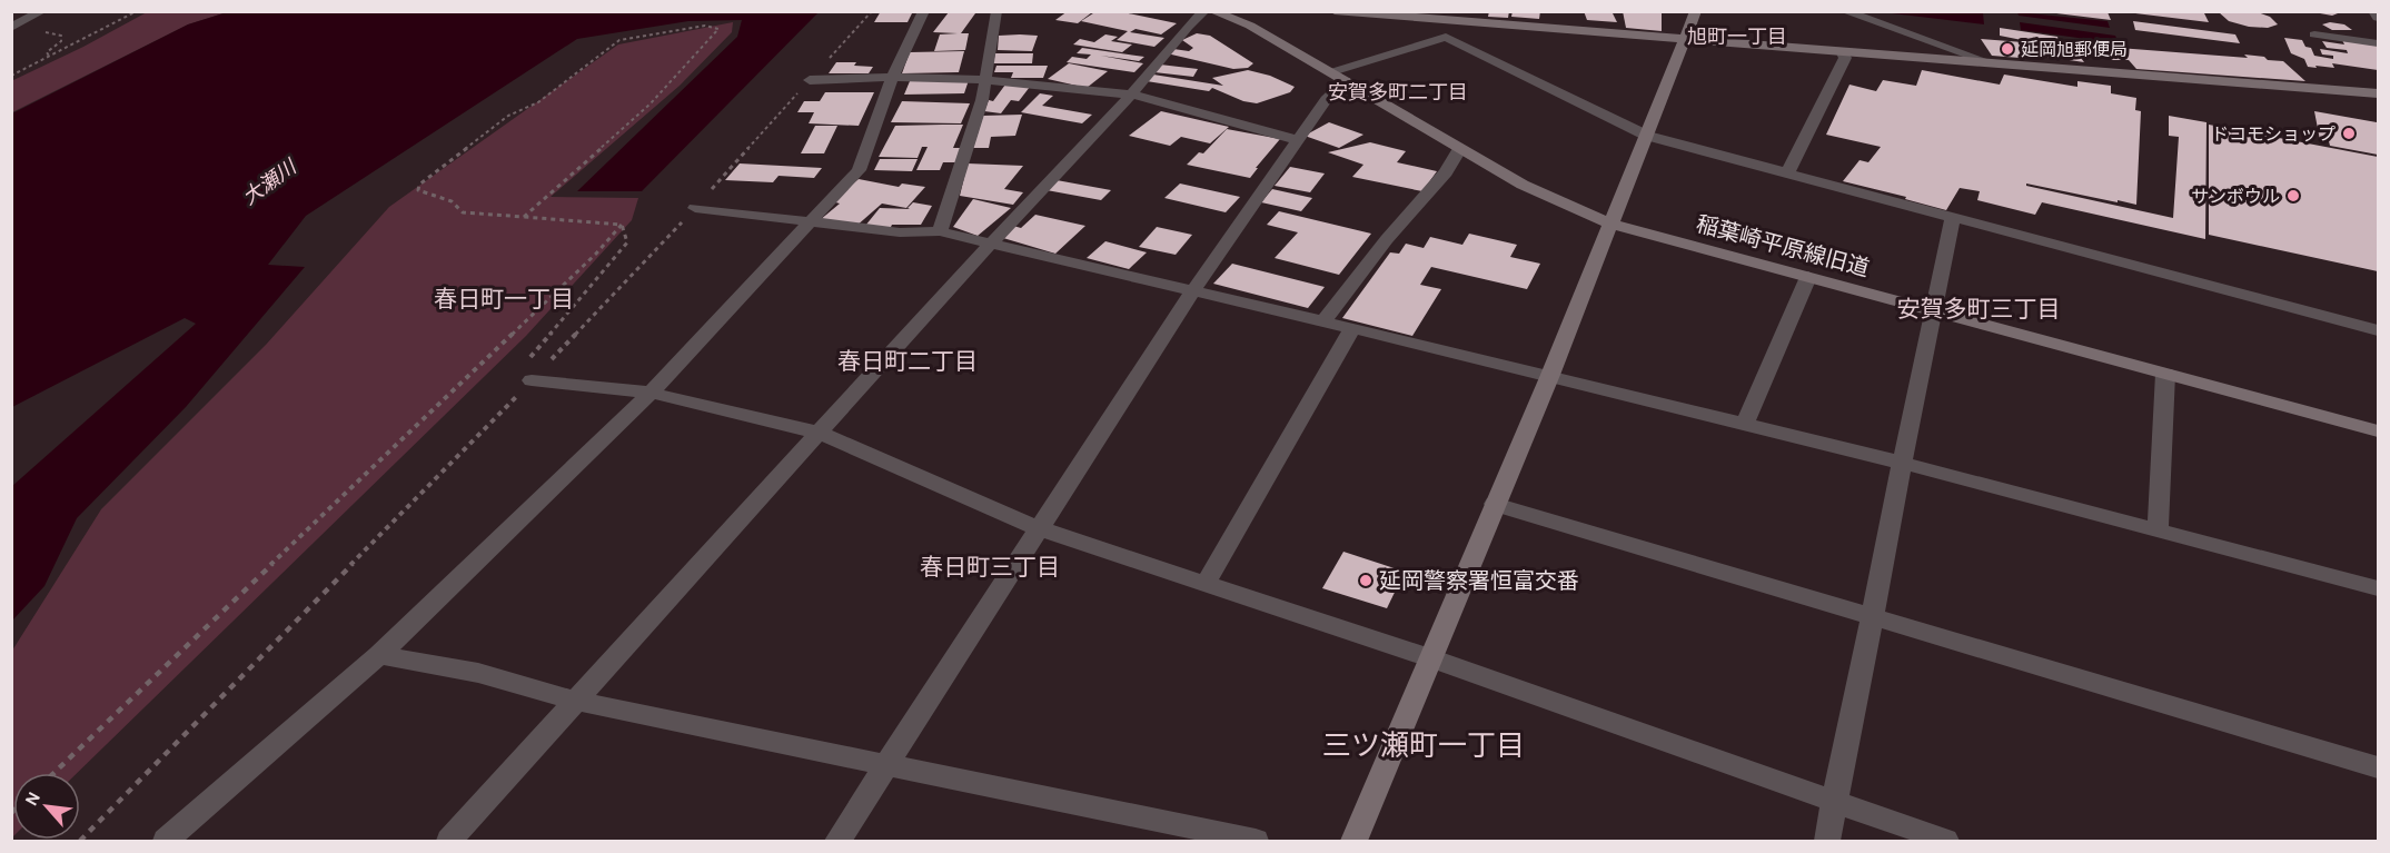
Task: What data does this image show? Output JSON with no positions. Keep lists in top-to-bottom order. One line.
{"streets":{"street":["稲葉崎平原線旧道"]},"districts":["旭町一丁目","安賀多町二丁目","春日町一丁目","安賀多町三丁目","春日町二丁目","春日町三丁目","三ツ瀬町一丁目"],"water":["大瀬川"],"places":["延岡旭郵便局","ドコモショップ","サンボウル","延岡警察署恒富交番"],"north":"top left"}
